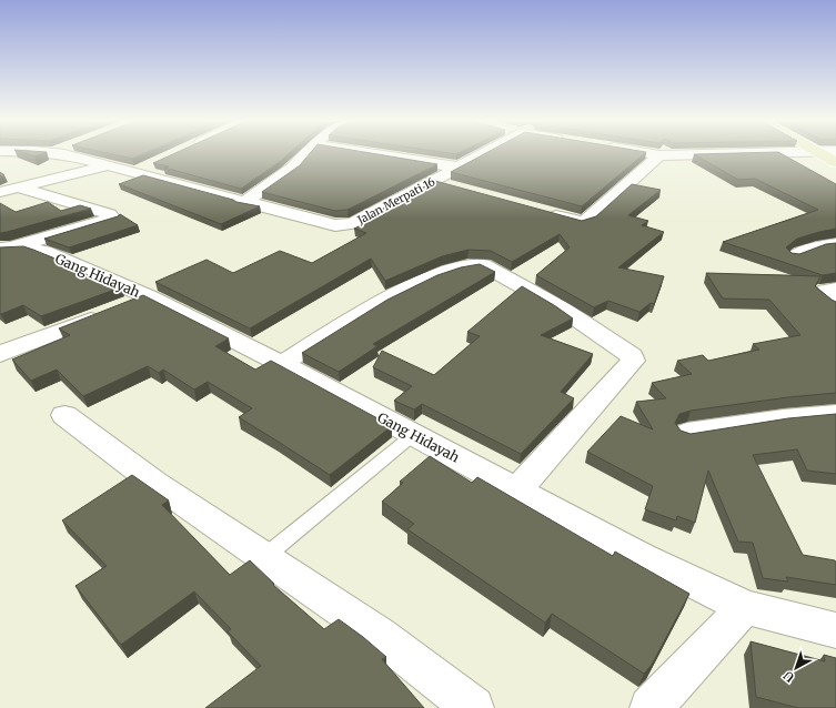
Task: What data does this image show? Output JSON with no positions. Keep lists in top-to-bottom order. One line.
{"streets":{"street":["Jalan Merpati 16","Gang Hidayah"]},"north":"bottom left"}
